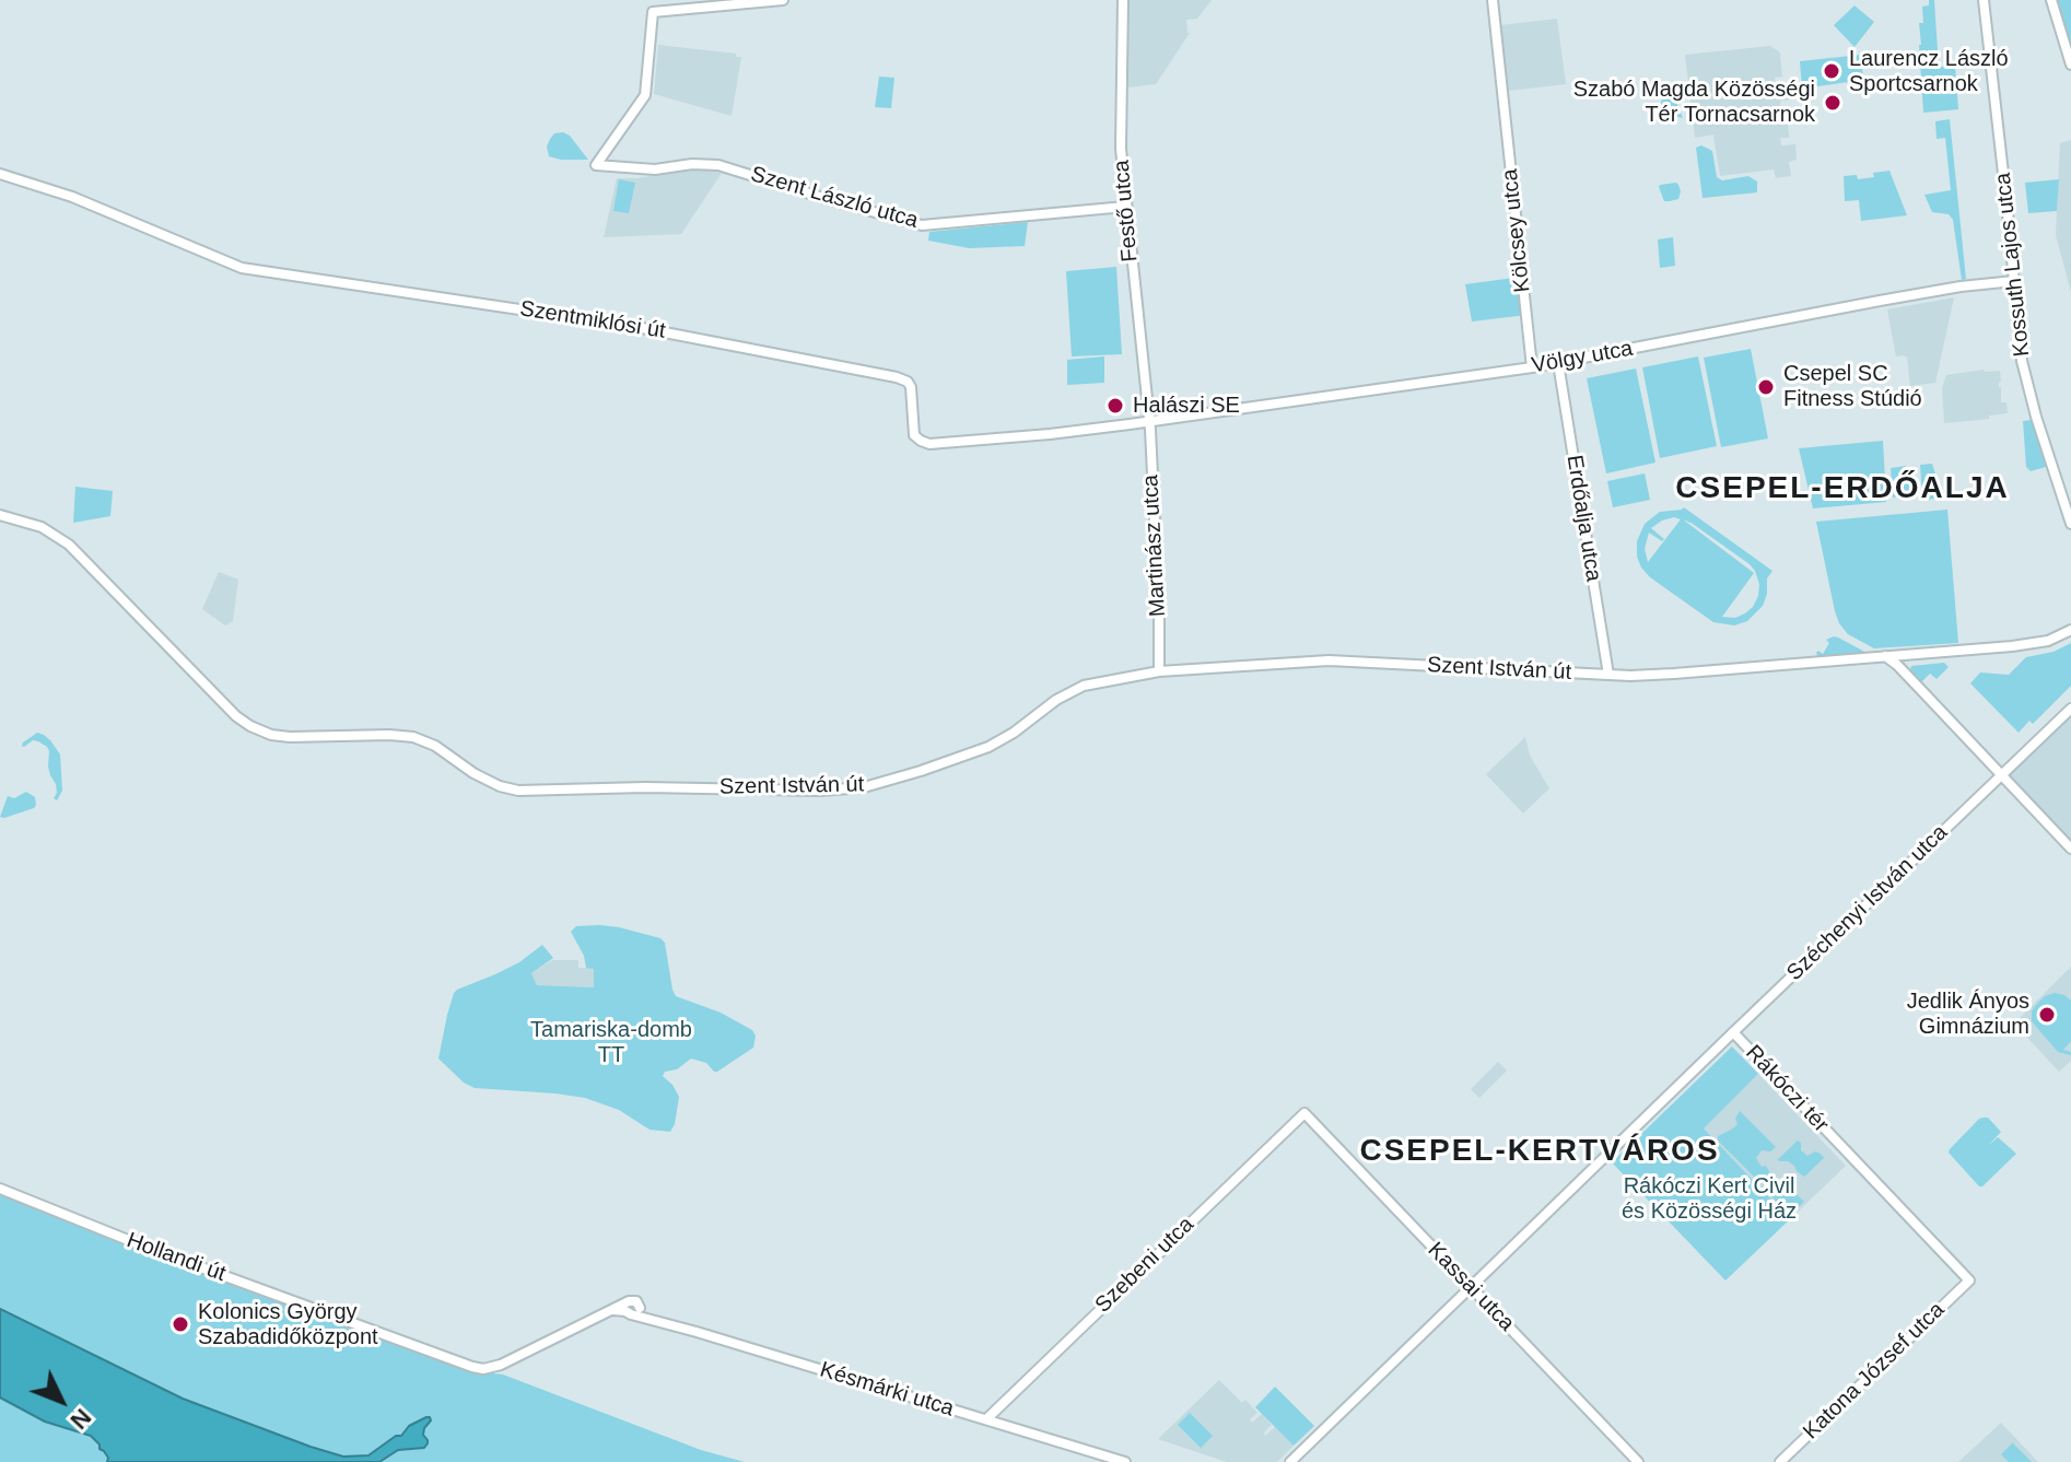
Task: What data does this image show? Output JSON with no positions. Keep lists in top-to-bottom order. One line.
{"streets":{"street":["Szent László utca","Festő utca","Kölcsey utca","Kossuth Lajos utca","Szentmiklósi út","Völgy utca","Erdőalja utca","Martinász utca","Szent István út","Széchenyi István utca","Rákóczi tér","Hollandi út","Szebeni utca","Kassai utca","Katona József utca","Késmárki utca"]},"crossings":[["Szent László utca","Festő utca"],["Festő utca","Szentmiklósi út"],["Festő utca","Völgy utca"],["Festő utca","Martinász utca"],["Kölcsey utca","Völgy utca"],["Kossuth Lajos utca","Völgy utca"],["Szentmiklósi út","Völgy utca"],["Szentmiklósi út","Martinász utca"],["Völgy utca","Erdőalja utca"],["Völgy utca","Martinász utca"],["Erdőalja utca","Szent István út"],["Martinász utca","Szent István út"],["Széchenyi István utca","Rákóczi tér"],["Rákóczi tér","Kassai utca"],["Rákóczi tér","Katona József utca"],["Hollandi út","Késmárki utca"],["Szebeni utca","Kassai utca"],["Szebeni utca","Késmárki utca"]],"districts":["CSEPEL-ERDŐALJA","CSEPEL-KERTVÁROS"],"parks":["Tamariska-domb TT","Rákóczi Kert Civil és Közösségi Ház"],"places":["Laurencz László Sportcsarnok","Szabó Magda Közösségi Tér Tornacsarnok","Csepel SC Fitness Stúdió","Halászi SE","Jedlik Ányos Gimnázium","Kolonics György Szabadidőközpont"],"north":"bottom right"}
